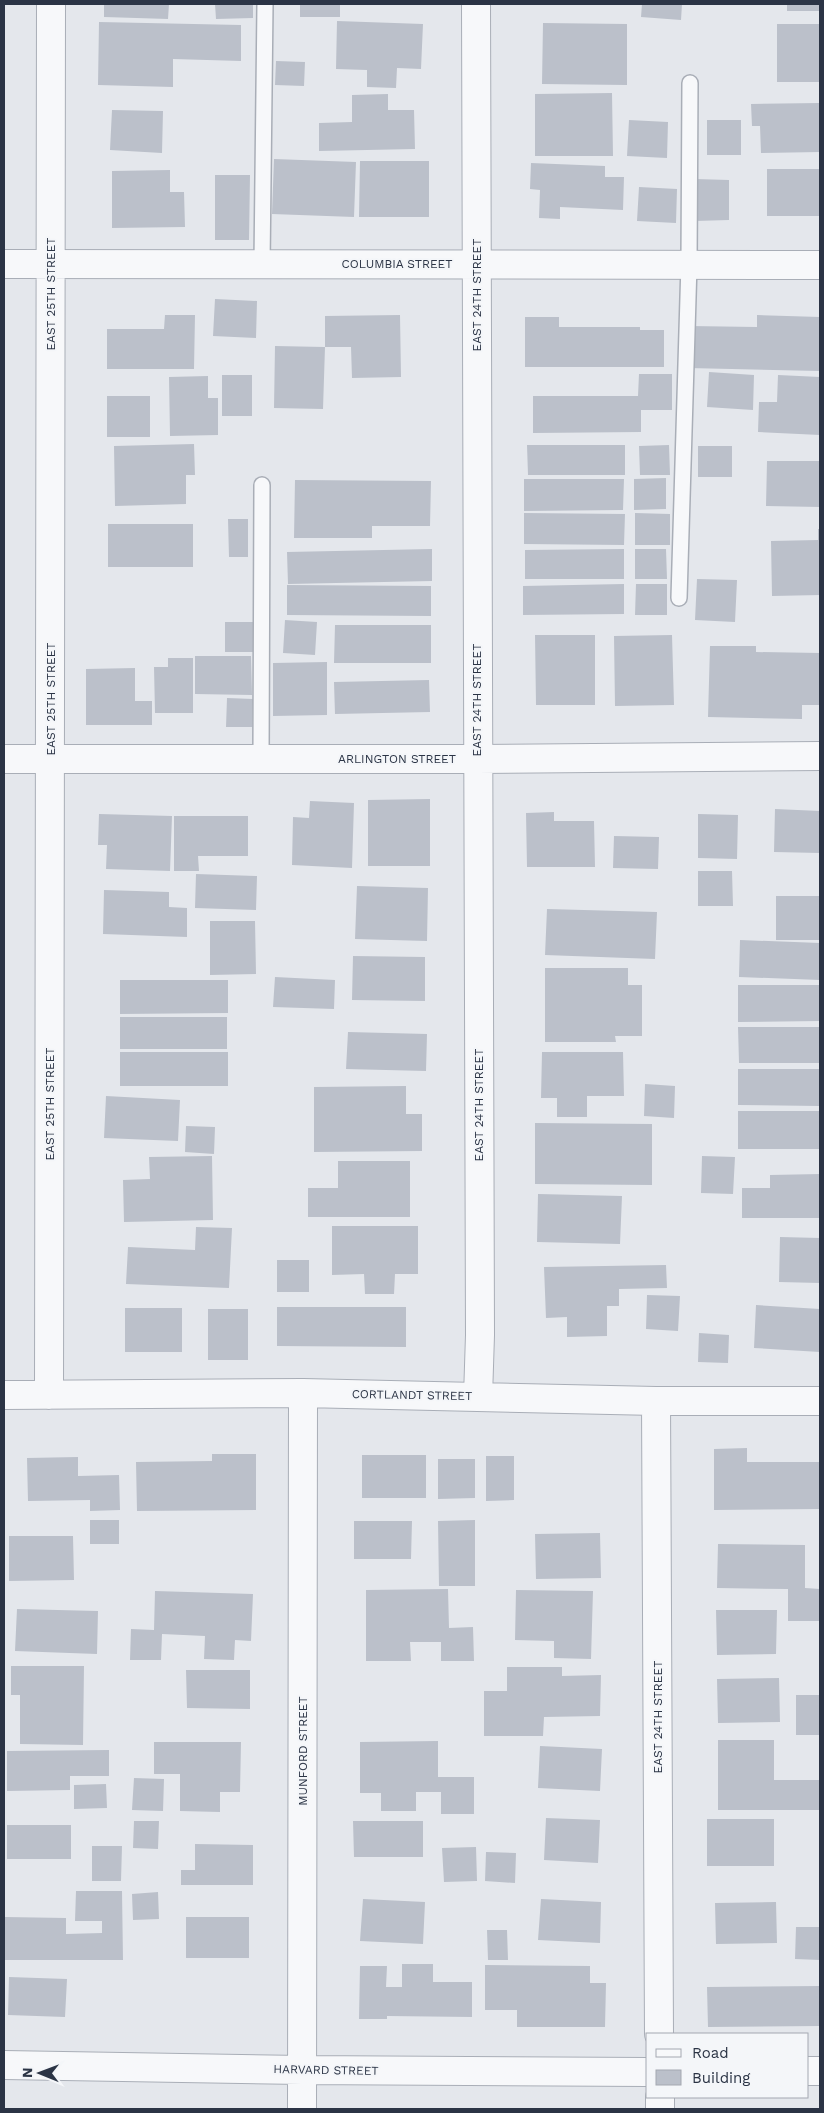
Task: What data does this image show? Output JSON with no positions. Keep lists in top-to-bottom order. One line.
{"streets":{"street":["COLUMBIA STREET","EAST 25TH STREET","EAST 24TH STREET","ARLINGTON STREET","CORTLANDT STREET","MUNFORD STREET","HARVARD STREET"]},"crossings":[["COLUMBIA STREET","EAST 25TH STREET"],["COLUMBIA STREET","EAST 24TH STREET"],["EAST 25TH STREET","ARLINGTON STREET"],["EAST 25TH STREET","CORTLANDT STREET"],["EAST 24TH STREET","ARLINGTON STREET"],["EAST 24TH STREET","CORTLANDT STREET"],["CORTLANDT STREET","MUNFORD STREET"],["MUNFORD STREET","HARVARD STREET"]],"legend":["Road","Building"],"north":"left"}
